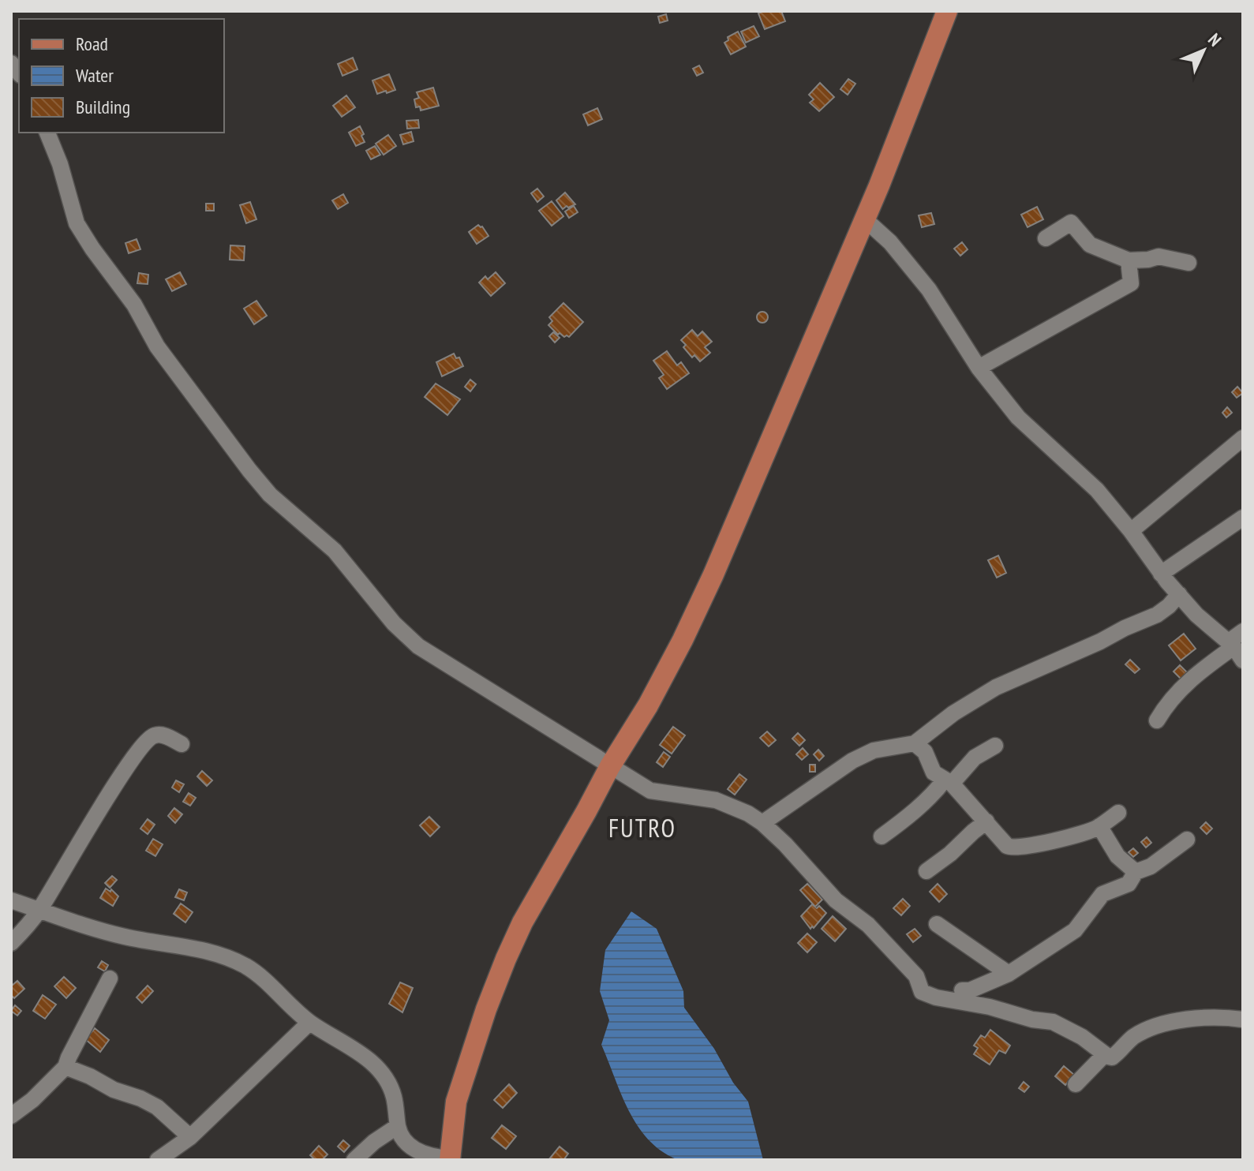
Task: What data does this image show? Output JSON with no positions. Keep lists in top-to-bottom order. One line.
{"districts":["FUTRO"],"legend":["Road","Water","Building"],"north":"top right"}
